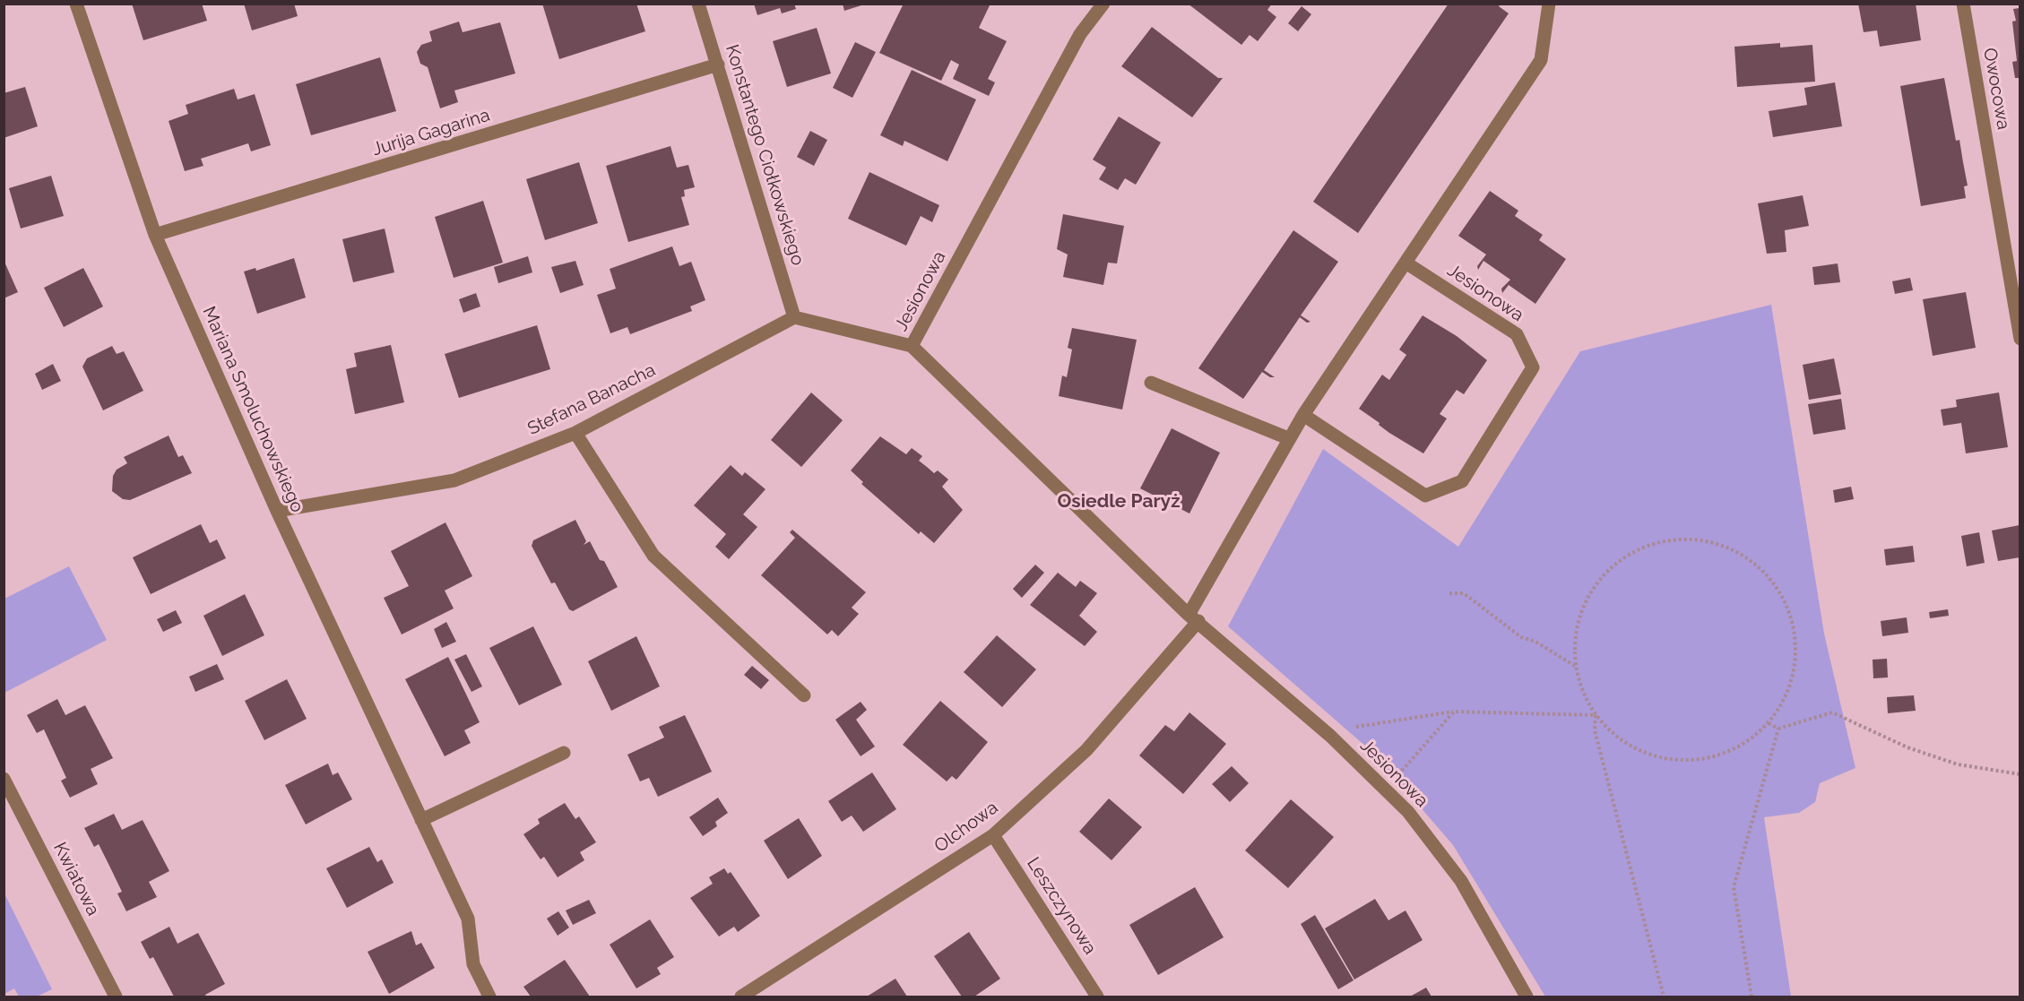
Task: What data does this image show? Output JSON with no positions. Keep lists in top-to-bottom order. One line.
{"streets":{"street":["Owocowa","Jurija Gagarina","Konstantego Ciołkowskiego","Jesionowa","Stefana Banacha","Mariana Smoluchowskiego","Olchowa","Kwiatowa","Leszczynowa"]},"crossings":[["Jurija Gagarina","Konstantego Ciołkowskiego"],["Jurija Gagarina","Mariana Smoluchowskiego"],["Konstantego Ciołkowskiego","Stefana Banacha"],["Jesionowa","Olchowa"],["Stefana Banacha","Mariana Smoluchowskiego"],["Olchowa","Leszczynowa"]],"districts":["Osiedle Paryż"]}
